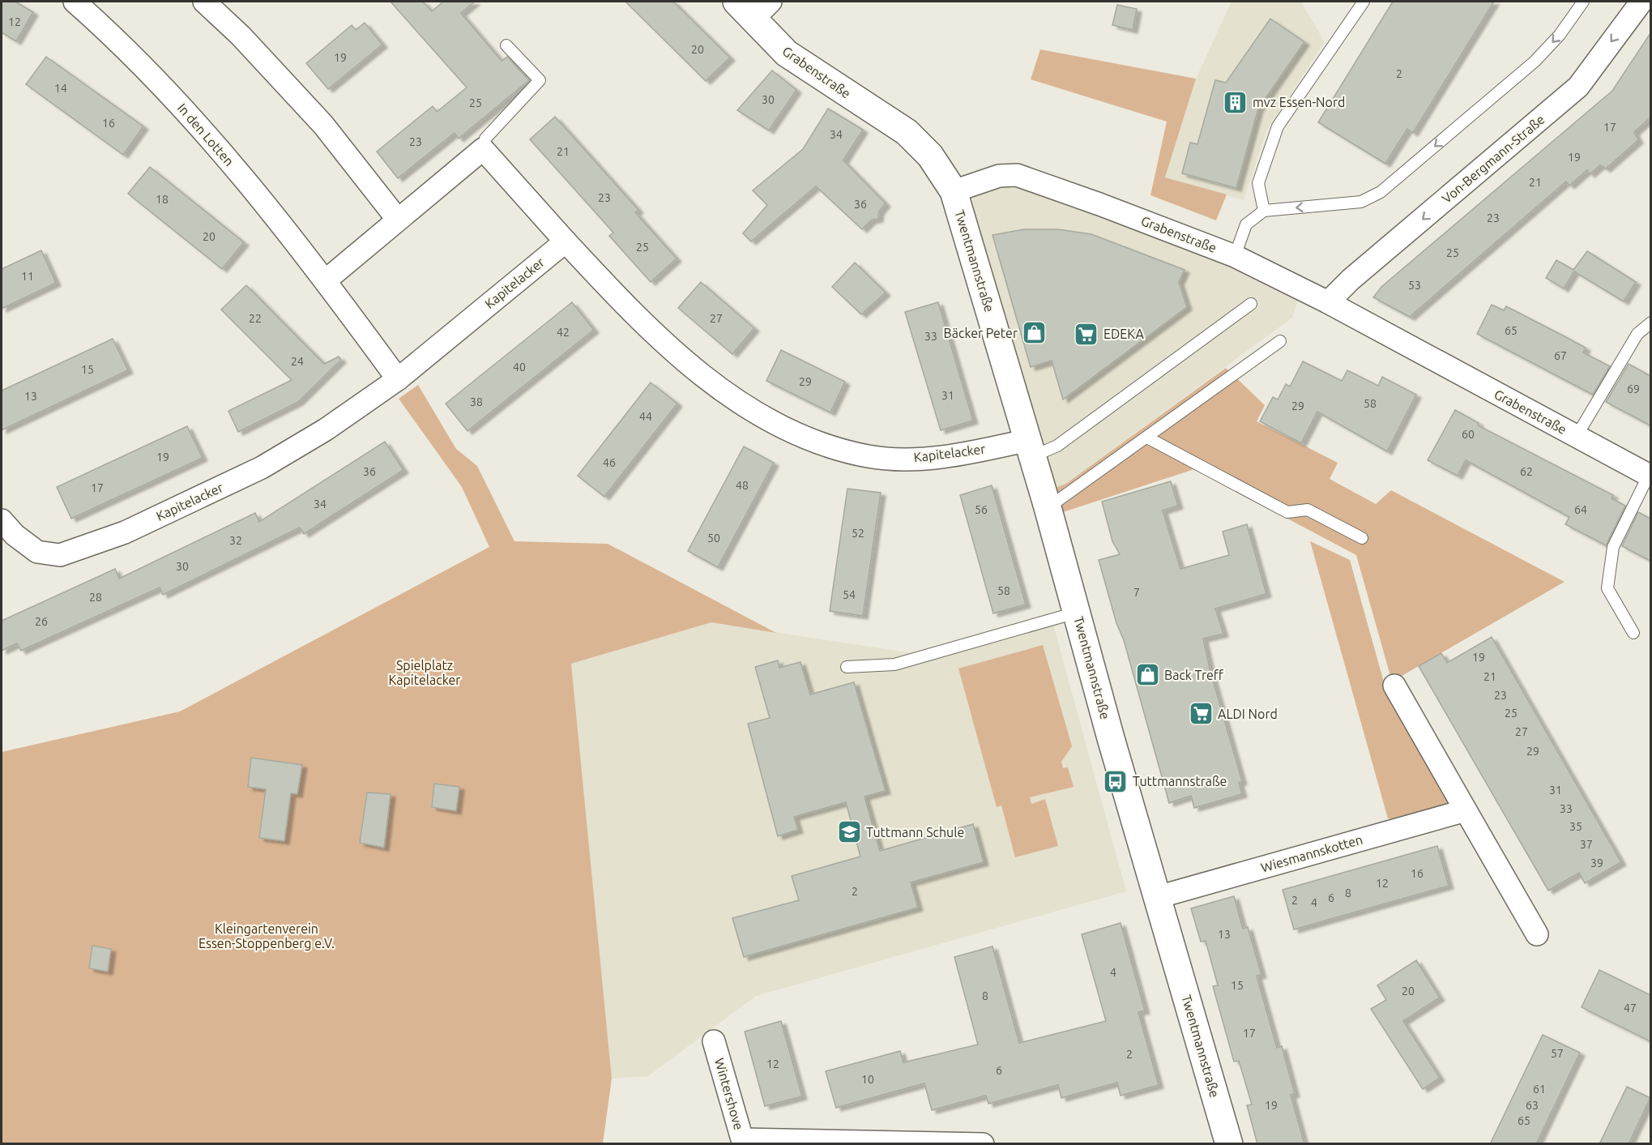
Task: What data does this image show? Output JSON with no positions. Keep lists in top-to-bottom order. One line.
{"streets":{"street":["Grabenstraße","In den Lotten","Von-Bergmann-Straße","Twentmannstraße","Kapitelacker","Wiesmannskotten","Wintershove"]},"crossings":[["Grabenstraße","Von-Bergmann-Straße"],["Grabenstraße","Twentmannstraße"],["In den Lotten","Kapitelacker"],["Twentmannstraße","Kapitelacker"],["Twentmannstraße","Wiesmannskotten"]],"one_way":["Von-Bergmann-Straße"],"parks":["Spielplatz Kapitelacker","Kleingartenverein Essen-Stoppenberg e.V."],"places":{"building":["mvz Essen-Nord"],"shop":["Bäcker Peter","Back Treff"],"supermarket":["EDEKA","ALDI Nord"],"bus stop":["Tuttmannstraße"],"school or university":["Tuttmann Schule"]},"house_numbers":["12","20","19","2","14","30","25","16","17","34","23","21","19","21","23","18","36","23","20","25","25","11","53","22","27","65","42","33","67","24","40","15","29","69","31","13","38","58","29","44","60","19","46","36","62","48","17","34","56","64","52","50","32","30","58","7","54","28","26","19","21","23","25","27","29","31","33","35","37","39","16","12","2","8","6","2","4","13","4","15","20","8","47","17","57","2","12","6","10","61","19","63","65"]}
